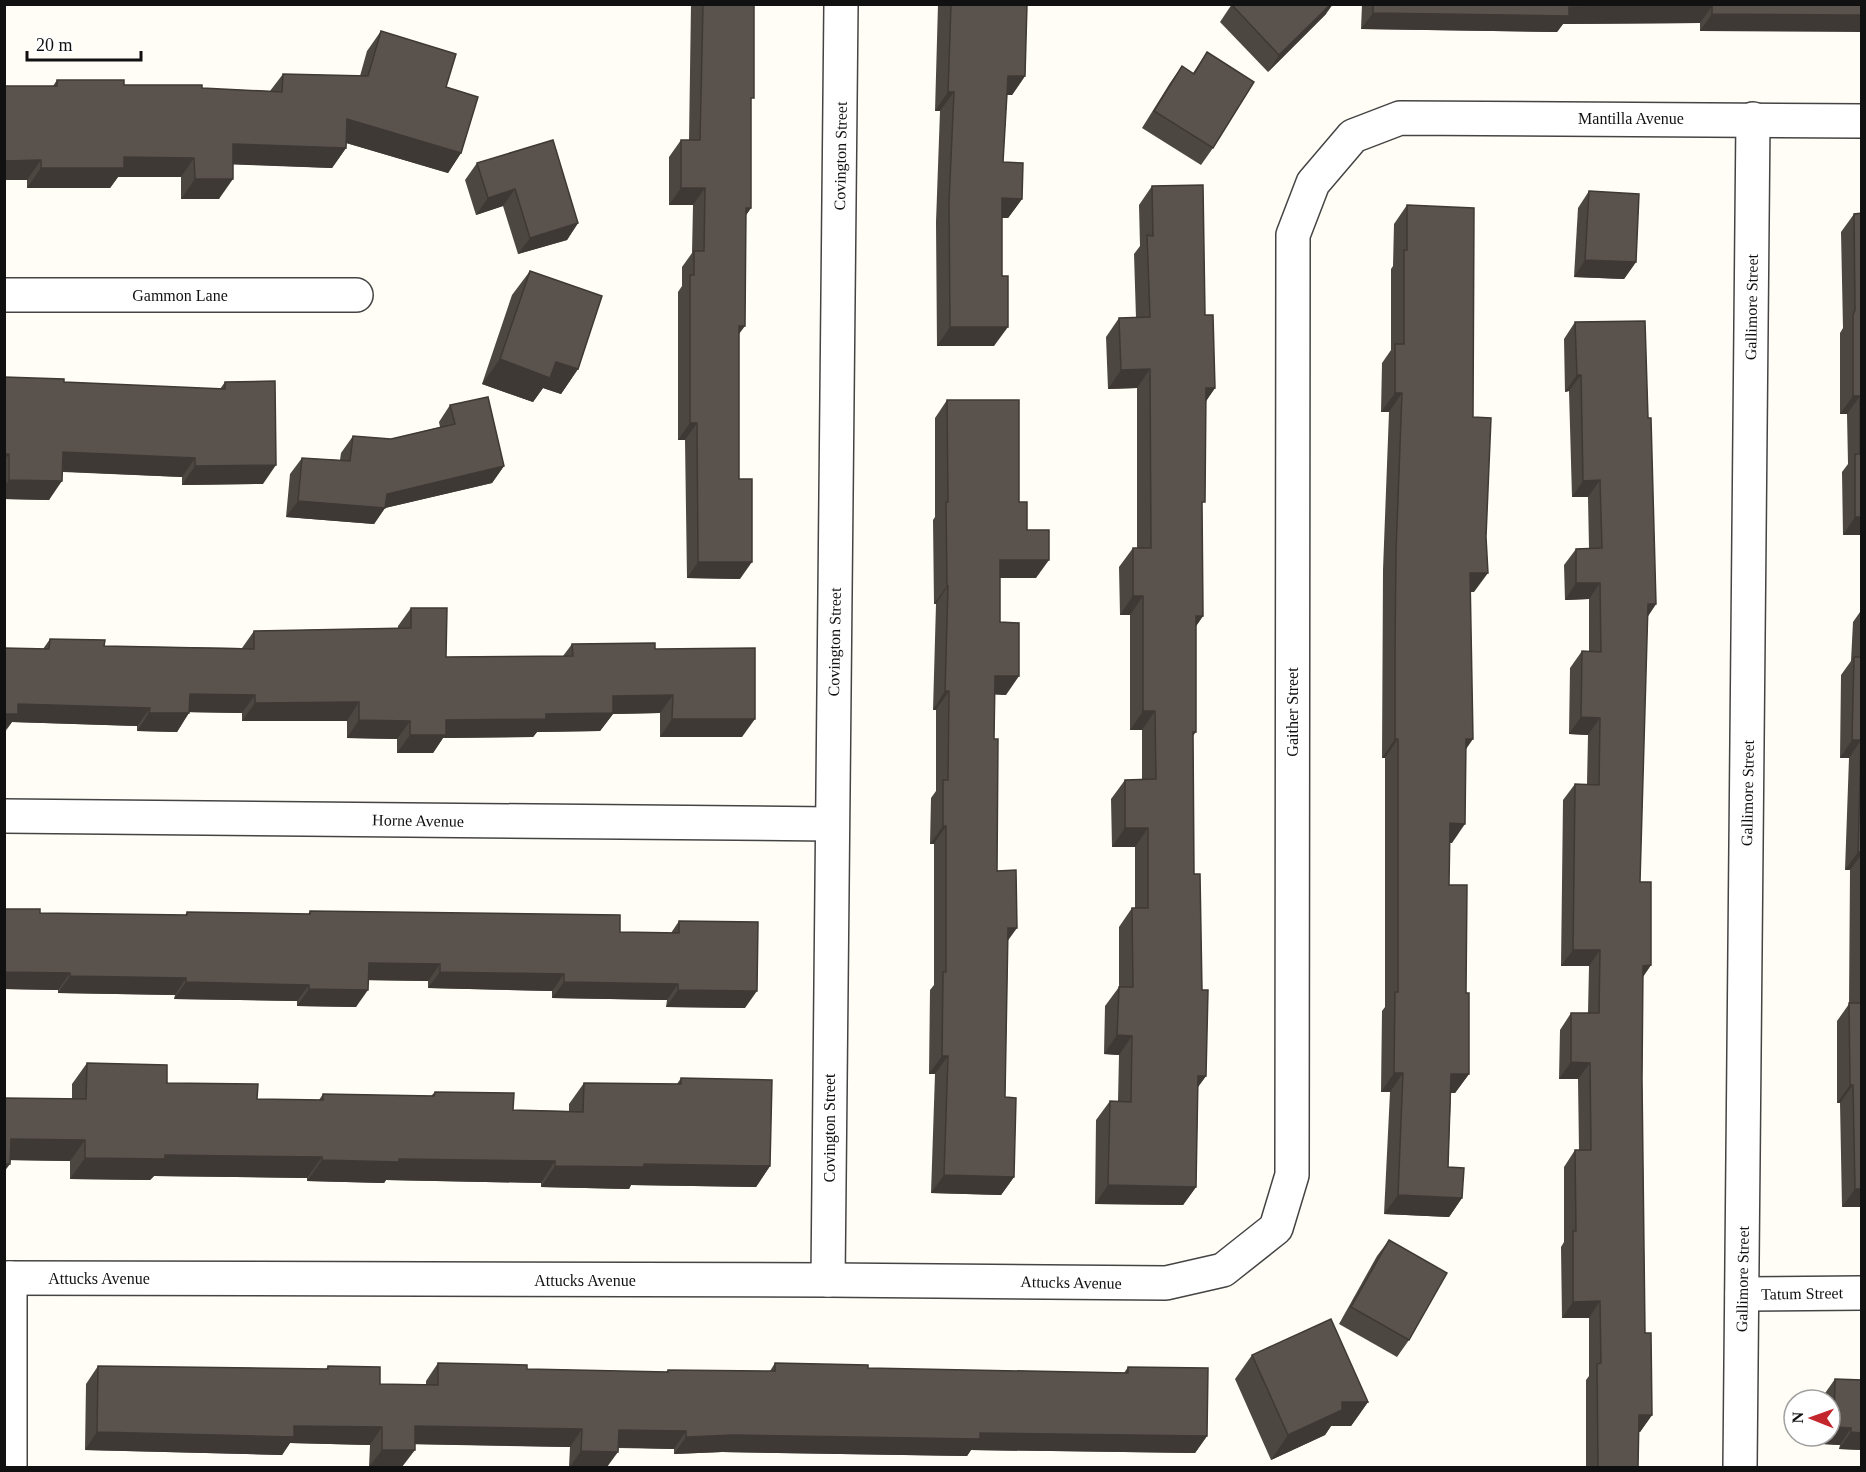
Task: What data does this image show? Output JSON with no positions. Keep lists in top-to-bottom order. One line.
{"streets":{"street":["Mantilla Avenue","Covington Street","Gammon Lane","Gallimore Street","Gaither Street","Horne Avenue","Attucks Avenue","Tatum Street"]},"crossings":[["Mantilla Avenue","Gallimore Street"],["Mantilla Avenue","Gaither Street"],["Covington Street","Horne Avenue"],["Covington Street","Attucks Avenue"],["Gallimore Street","Tatum Street"],["Gaither Street","Attucks Avenue"]],"scale_bar":"20 m","north":"left"}
